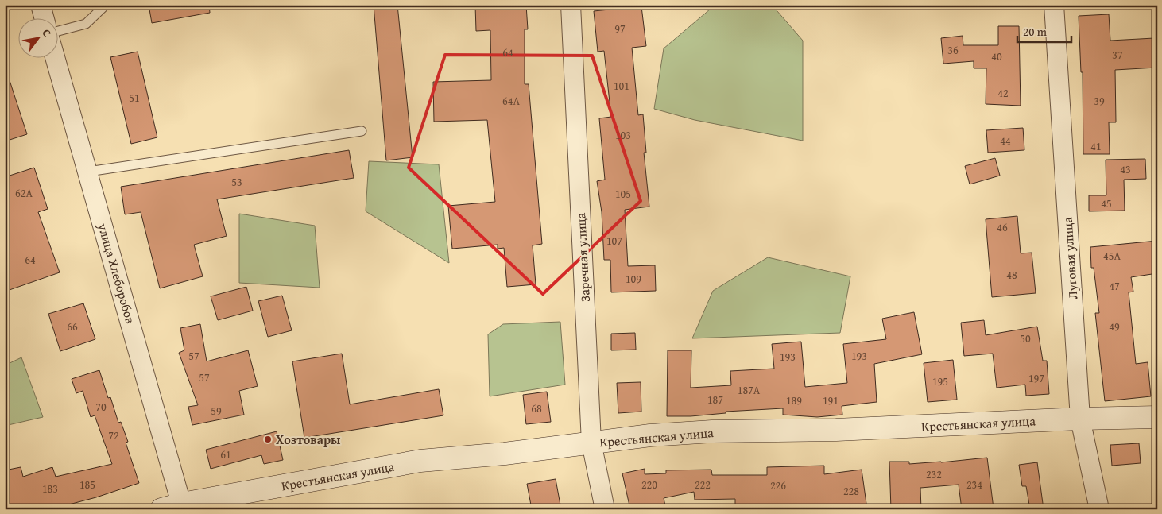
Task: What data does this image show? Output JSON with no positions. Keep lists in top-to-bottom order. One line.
{"streets":{"street":["Заречная улица","Луговая улица","улица Хлеборобов","Крестьянская улица"]},"crossings":[["Заречная улица","Крестьянская улица"],["Луговая улица","Крестьянская улица"],["улица Хлеборобов","Крестьянская улица"]],"places":["Хозтовары"],"house_numbers":["97","36","64","37","40","101","42","51","64А","39","103","44","41","43","53","62А","105","45","46","107","45А","64","48","109","47","66","49","50","57","193","193","57","197","195","187А","187","189","191","70","68","59","72","61","232","185","220","222","234","226","183","228"],"scale_bar":"20 m","north":"top right"}
